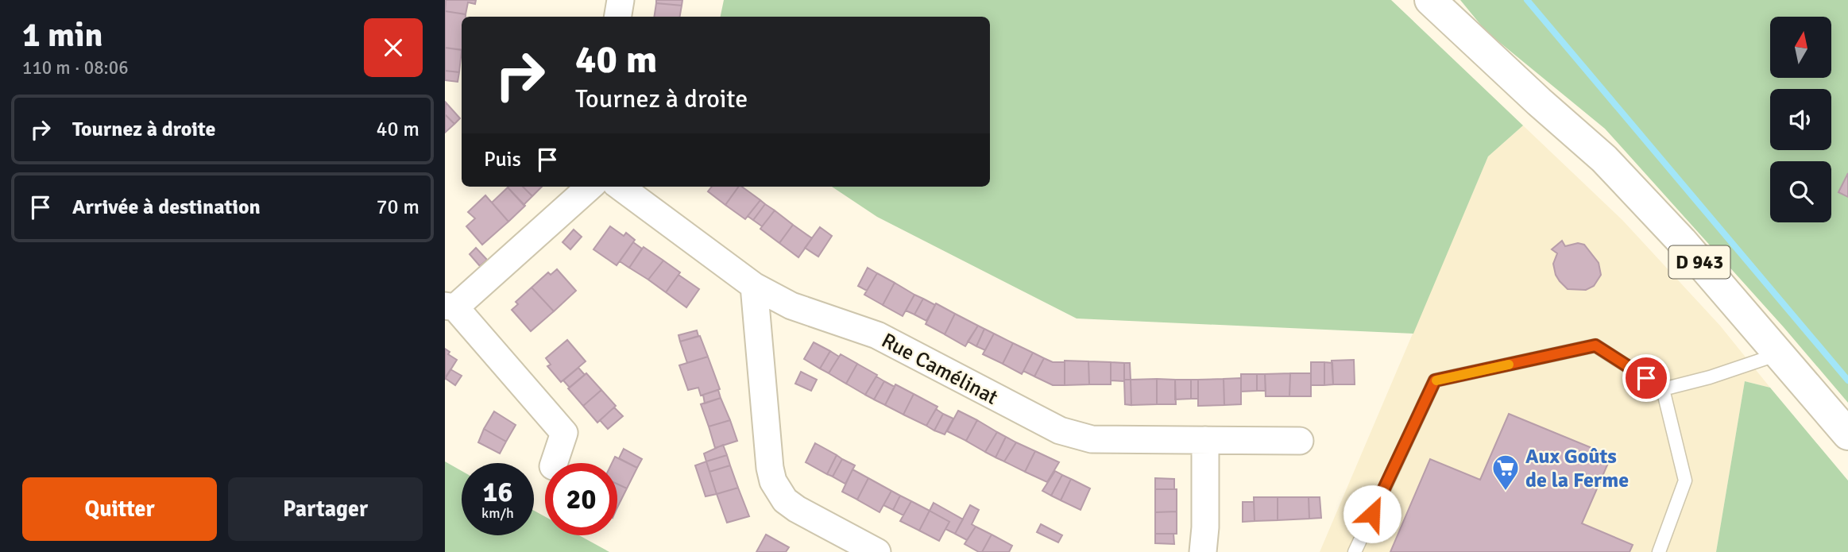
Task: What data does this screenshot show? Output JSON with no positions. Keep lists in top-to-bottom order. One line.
{"streets":{"main road":["D 943"],"street":["Rue Camélinat"]},"places":{"supermarket":["Aux Goûts de la Ferme"]},"north":"top","page":{"heading":["1 min","110 m · 08:06"],"turn":["40 m","Tournez à droite"],"list":[{"name":"Tournez à droite","value":"40 m"},{"name":"Arrivée à destination","value":"70 m"}],"then":"Puis","speed":"16 km/h","limit":"20","buttons":["Quitter","Partager"]}}
